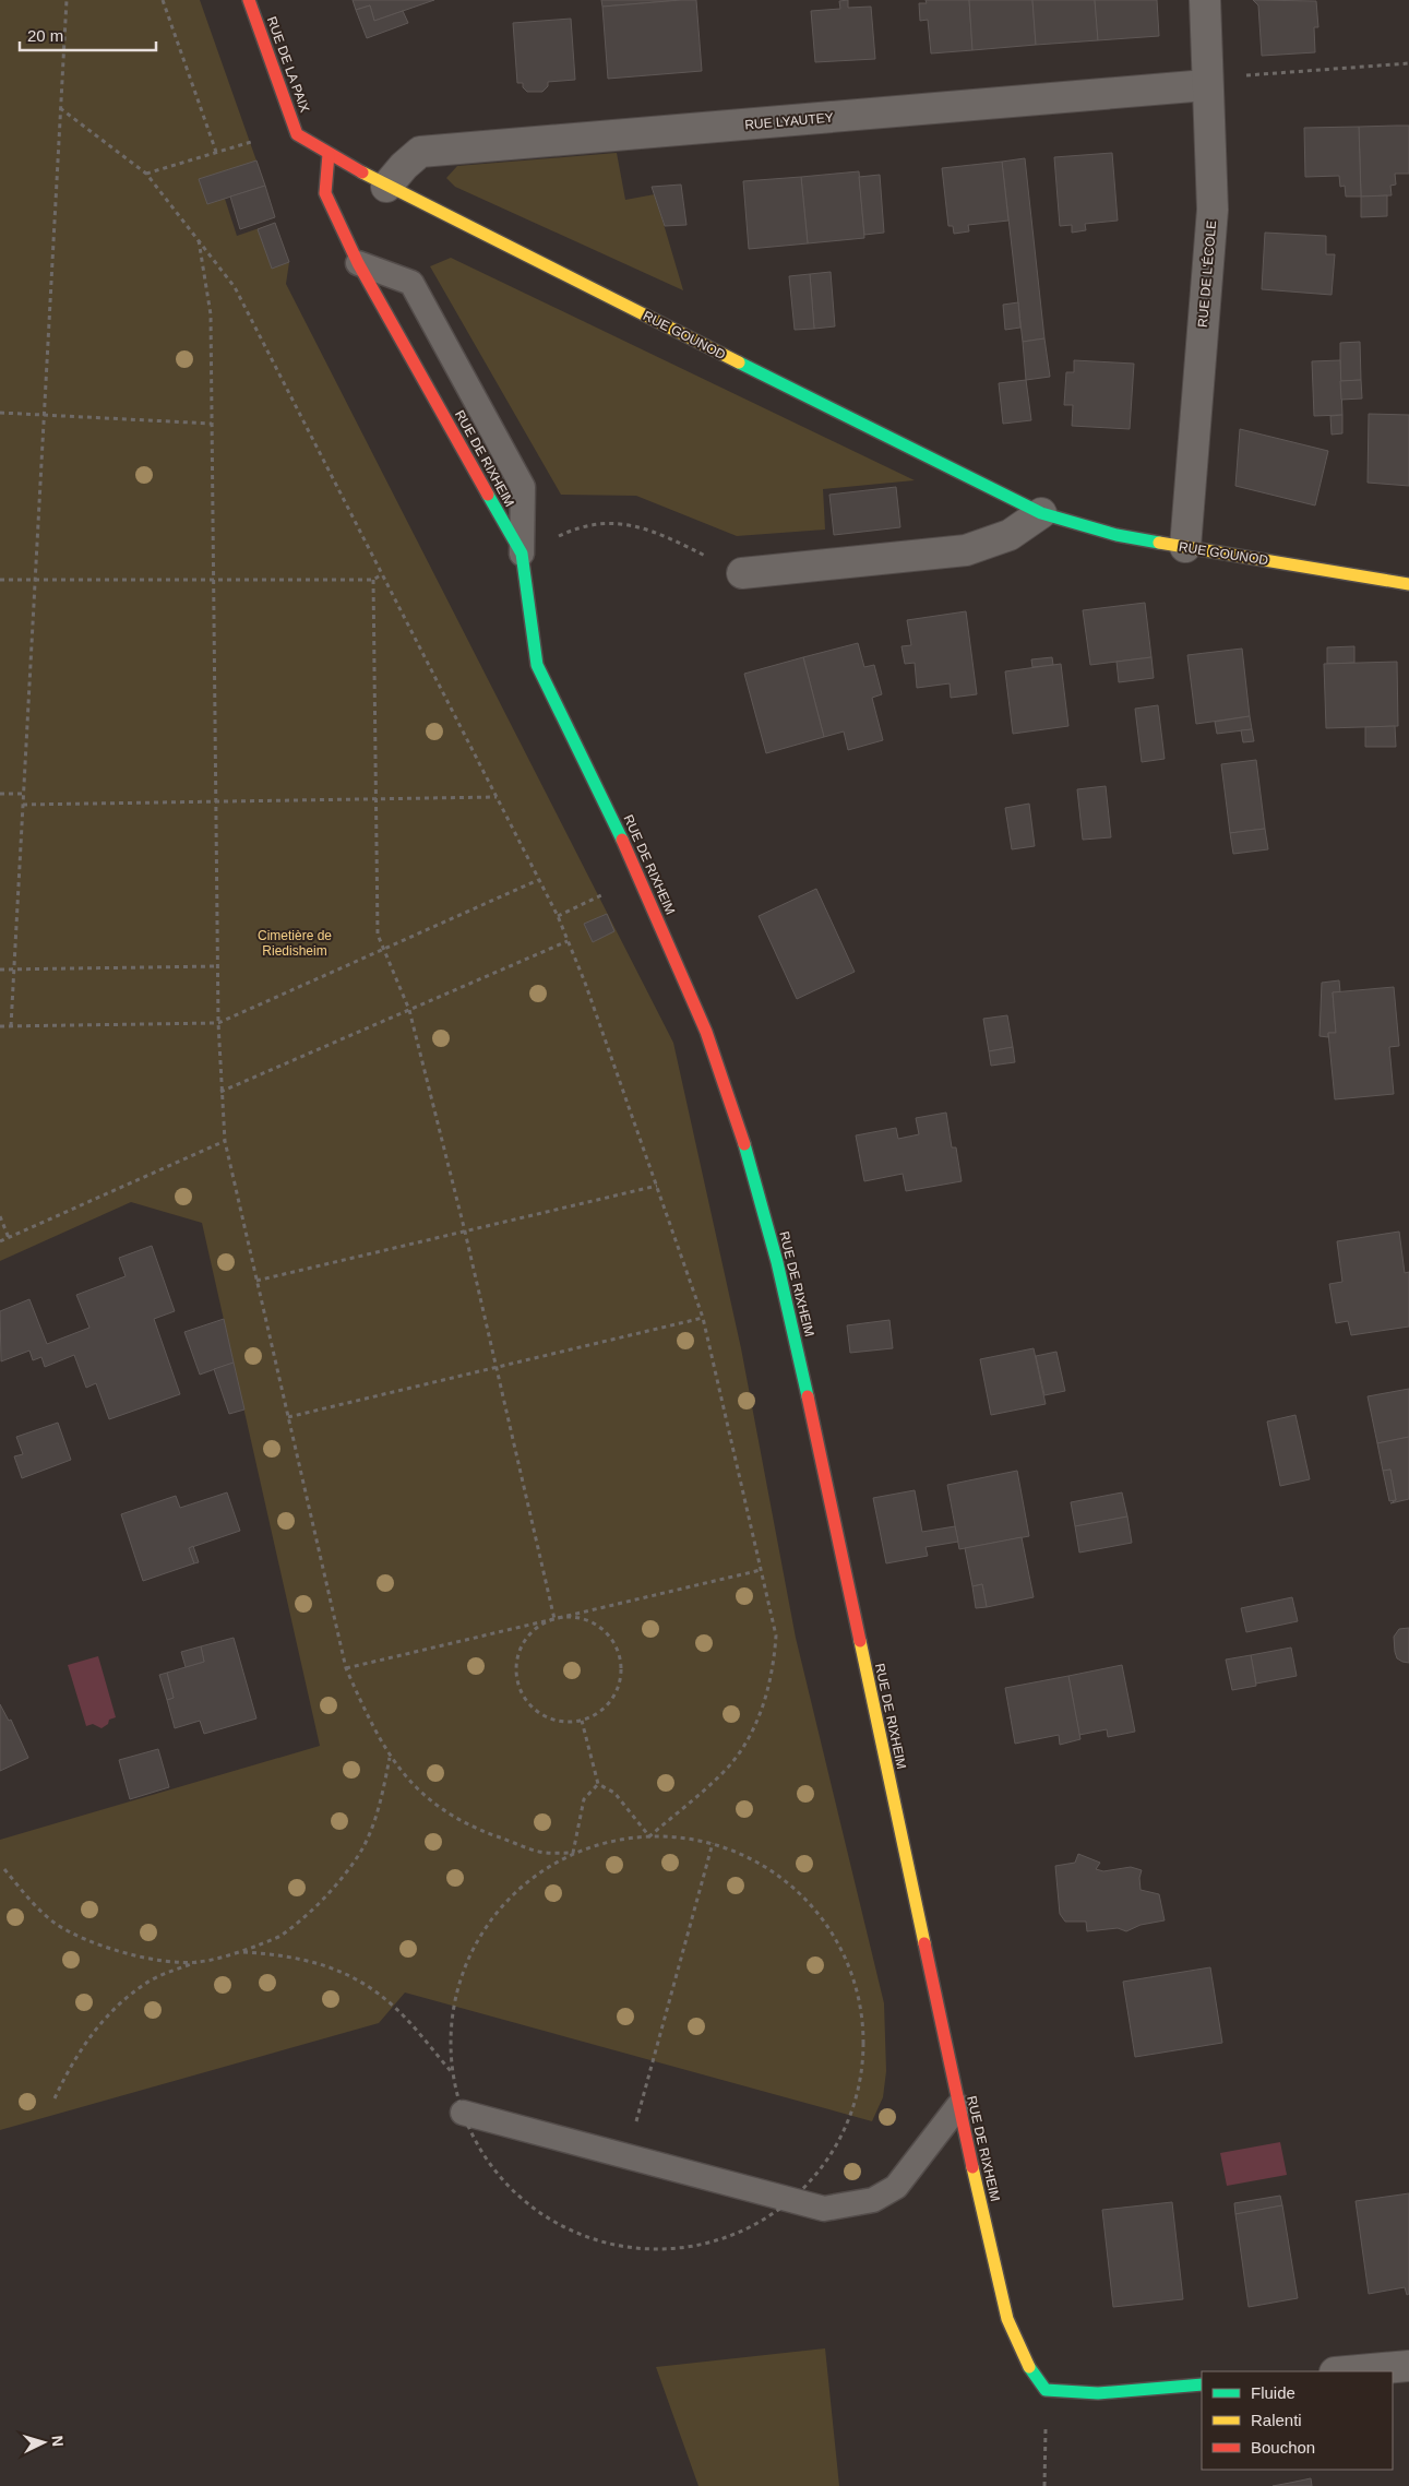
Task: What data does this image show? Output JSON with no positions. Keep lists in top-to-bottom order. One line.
{"streets":{"street":["RUE DE LA PAIX","RUE LYAUTEY","RUE DE L'ÉCOLE","RUE GOUNOD","RUE DE RIXHEIM"]},"crossings":[["RUE DE LA PAIX","RUE GOUNOD"],["RUE DE LA PAIX","RUE DE RIXHEIM"],["RUE LYAUTEY","RUE DE L'ÉCOLE"],["RUE LYAUTEY","RUE GOUNOD"],["RUE DE L'ÉCOLE","RUE GOUNOD"],["RUE GOUNOD","RUE DE RIXHEIM"]],"parks":["Cimetière de Riedisheim"],"legend":["Fluide","Ralenti","Bouchon"],"scale_bar":"20 m","north":"right"}
